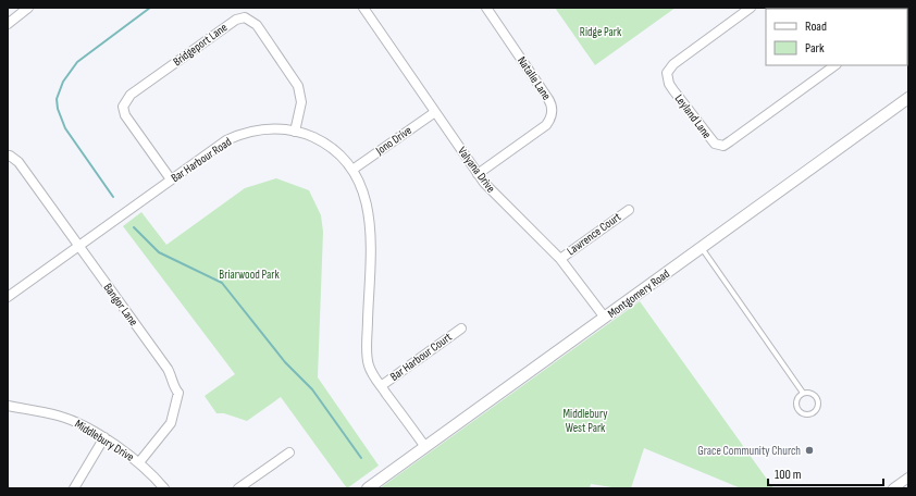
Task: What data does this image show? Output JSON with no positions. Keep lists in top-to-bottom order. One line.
{"streets":{"street":["Bridgeport Lane","Natalie Lane","Leyland Lane","Jono Drive","Bar Harbour Road","Valyana Drive","Lawrence Court","Montgomery Road","Bangor Lane","Bar Harbour Court","Middlebury Drive"]},"crossings":[["Bridgeport Lane","Bar Harbour Road"],["Natalie Lane","Valyana Drive"],["Jono Drive","Bar Harbour Road"],["Jono Drive","Valyana Drive"],["Bar Harbour Road","Montgomery Road"],["Bar Harbour Road","Bangor Lane"],["Bar Harbour Road","Bar Harbour Court"],["Valyana Drive","Lawrence Court"],["Valyana Drive","Montgomery Road"],["Bangor Lane","Middlebury Drive"]],"parks":["Ridge Park","Briarwood Park","Middlebury West Park"],"places":["Grace Community Church"],"legend":["Road","Park"],"scale_bar":"100 m"}
